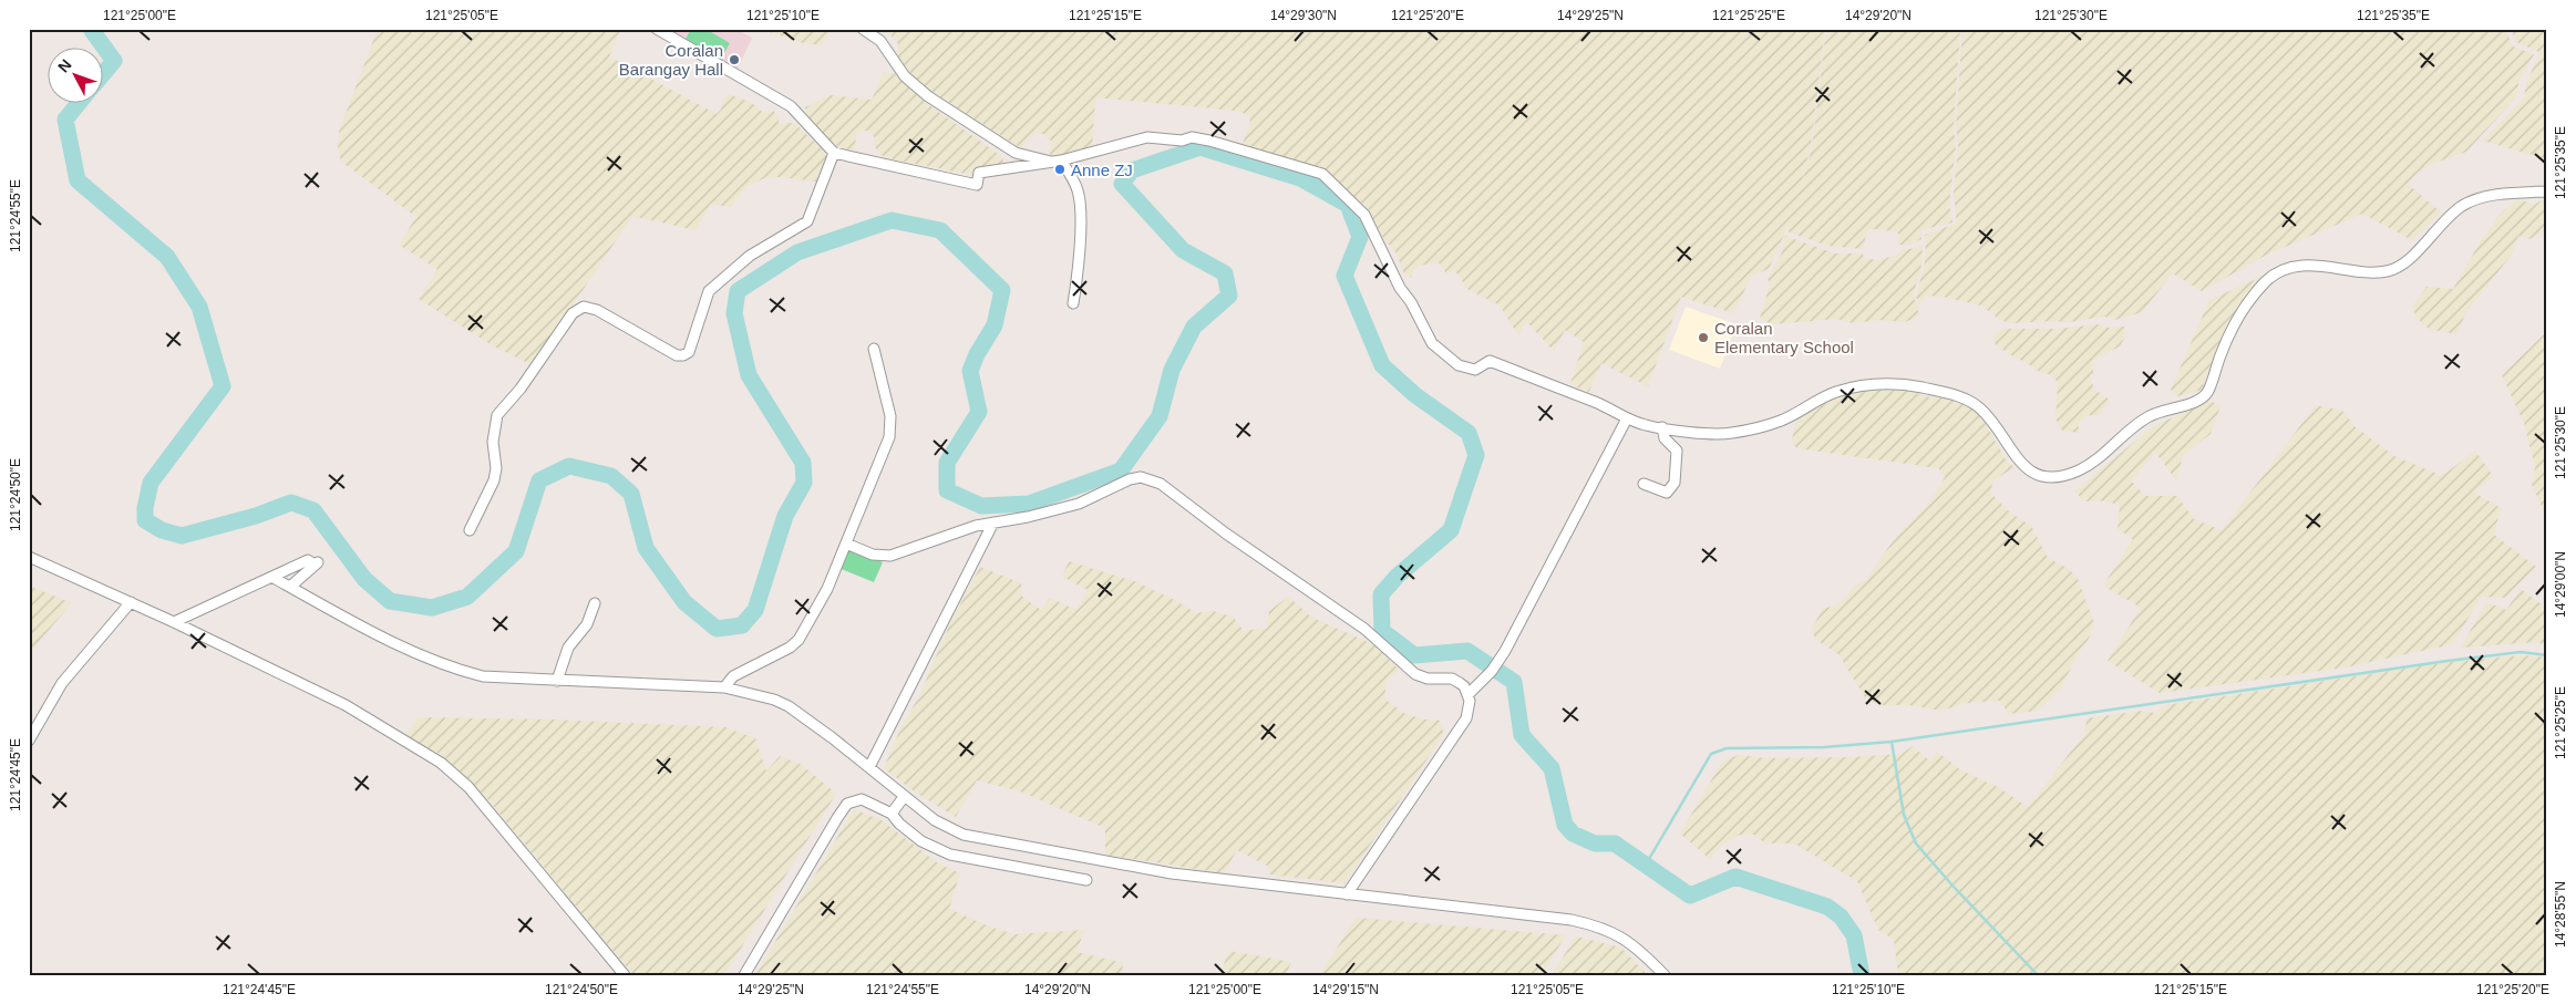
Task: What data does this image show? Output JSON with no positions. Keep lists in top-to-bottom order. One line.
{"places":["Coralan Barangay Hall","Anne ZJ","Coralan Elementary School"],"north":"top left","coordinates":["121°25'00\"E","121°25'05\"E","121°25'10\"E","121°25'15\"E","14°29'30\"N","121°25'20\"E","14°29'25\"N","121°25'25\"E","14°29'20\"N","121°25'30\"E","121°25'35\"E","121°24'55\"E","121°24'50\"E","14°29'00\"N","121°24'45\"E","14°28'55\"N","14°29'15\"N"]}
